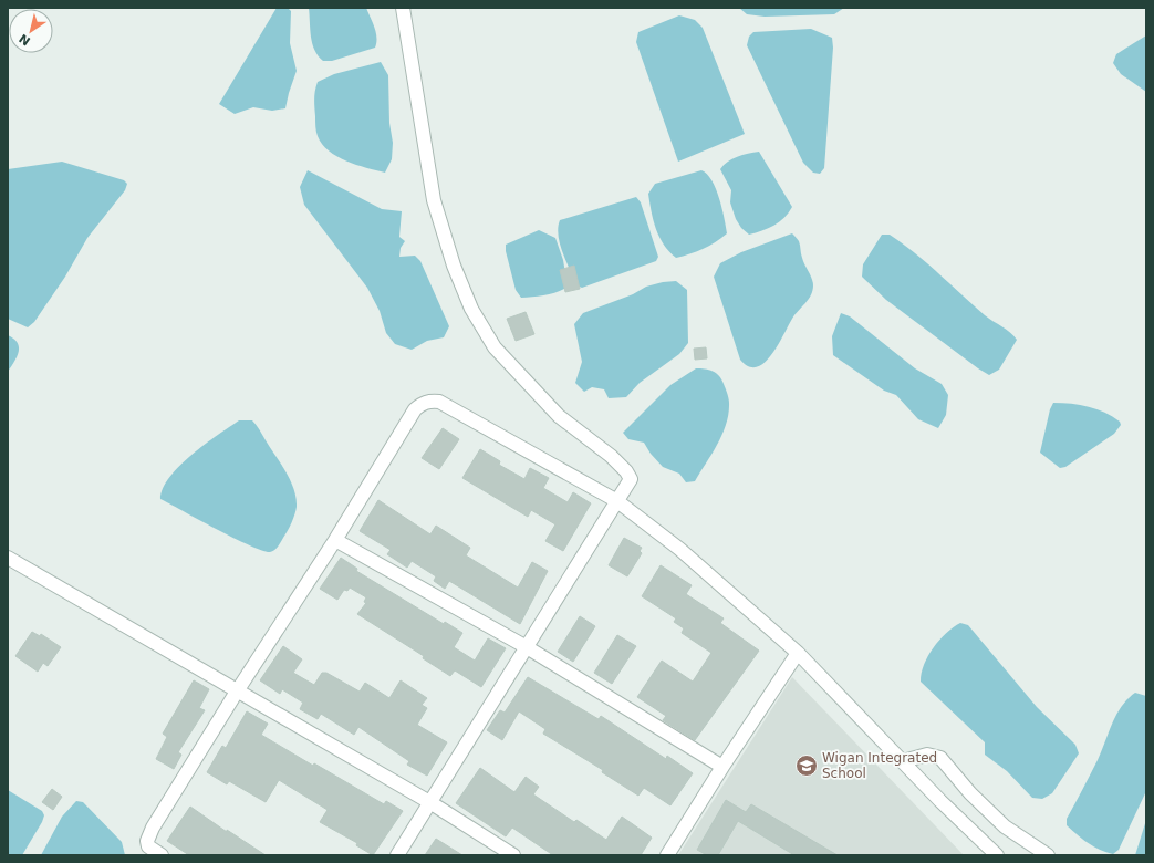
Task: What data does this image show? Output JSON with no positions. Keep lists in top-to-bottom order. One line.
{"places":{"school or university":["Wigan Integrated School"]},"north":"bottom left"}
